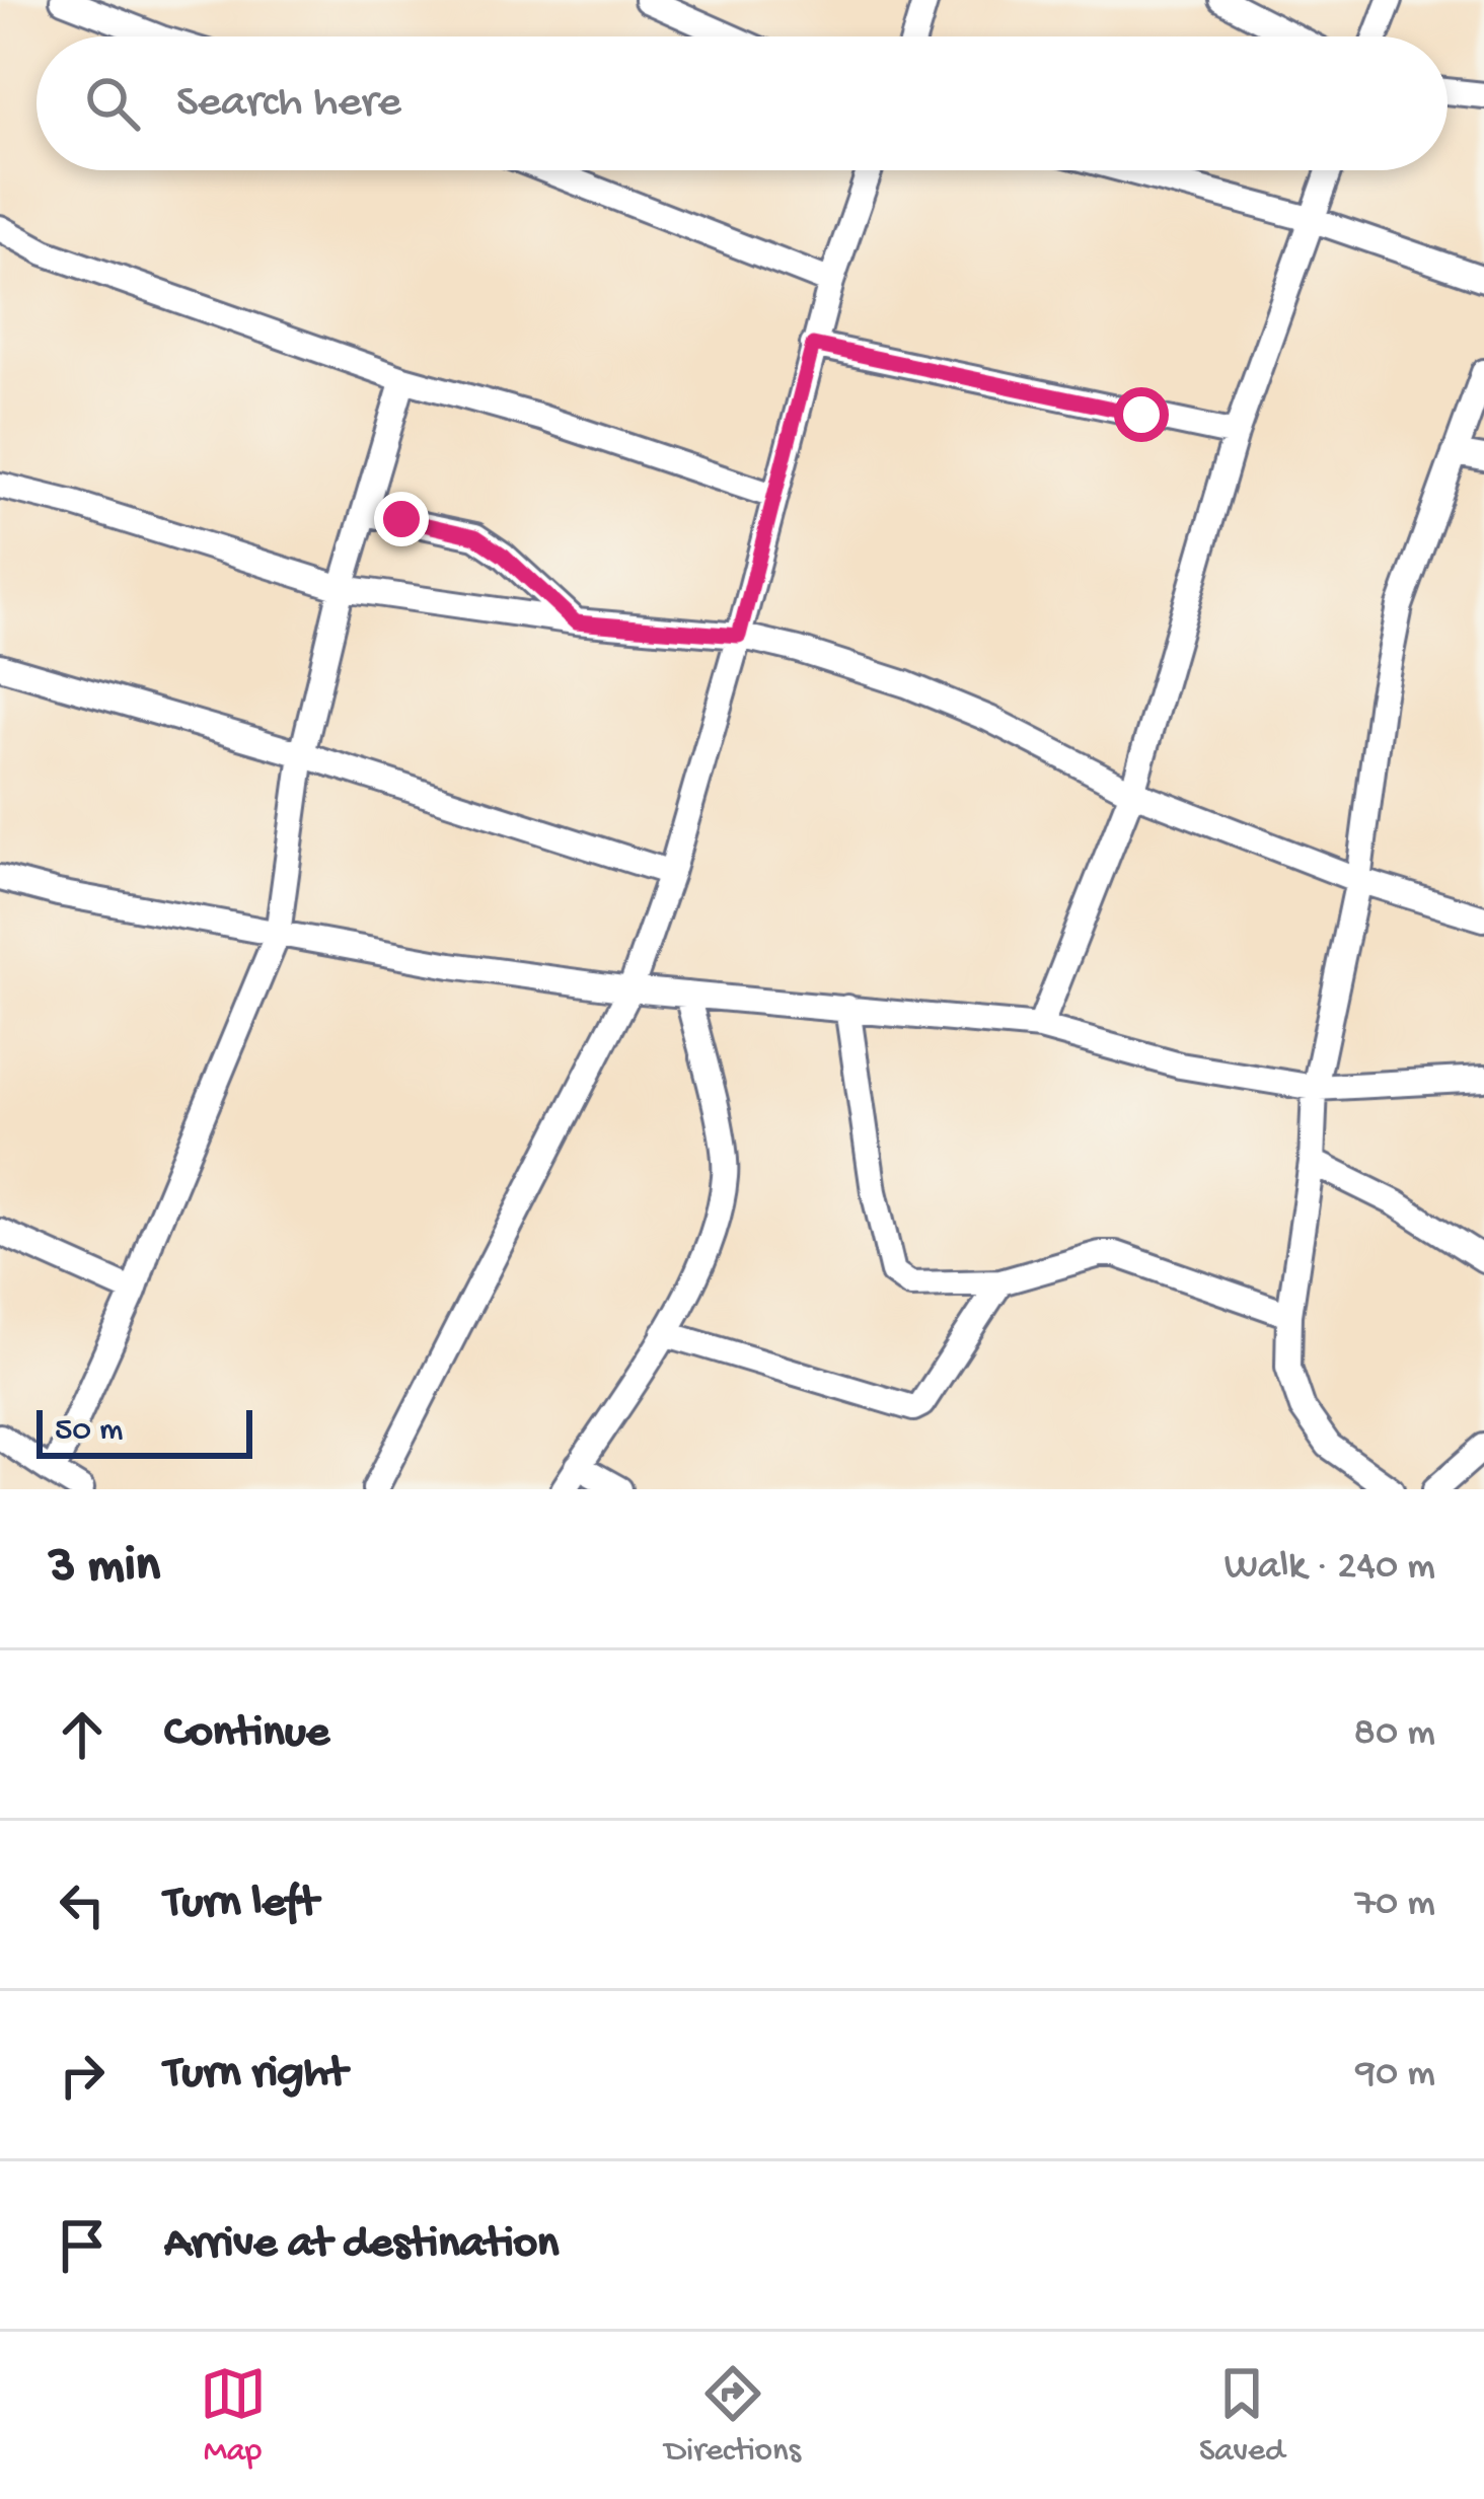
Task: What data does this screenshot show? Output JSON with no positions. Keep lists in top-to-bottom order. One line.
{"scale_bar":"50 m","page":{"search":"Search here","scale":"50 m","heading":["3 min","Walk · 240 m"],"list":[["Continue","80 m"],["Turn left","70 m"],["Turn right","90 m"],"Arrive at destination"],"nav":["Map","Directions","Saved"]}}
